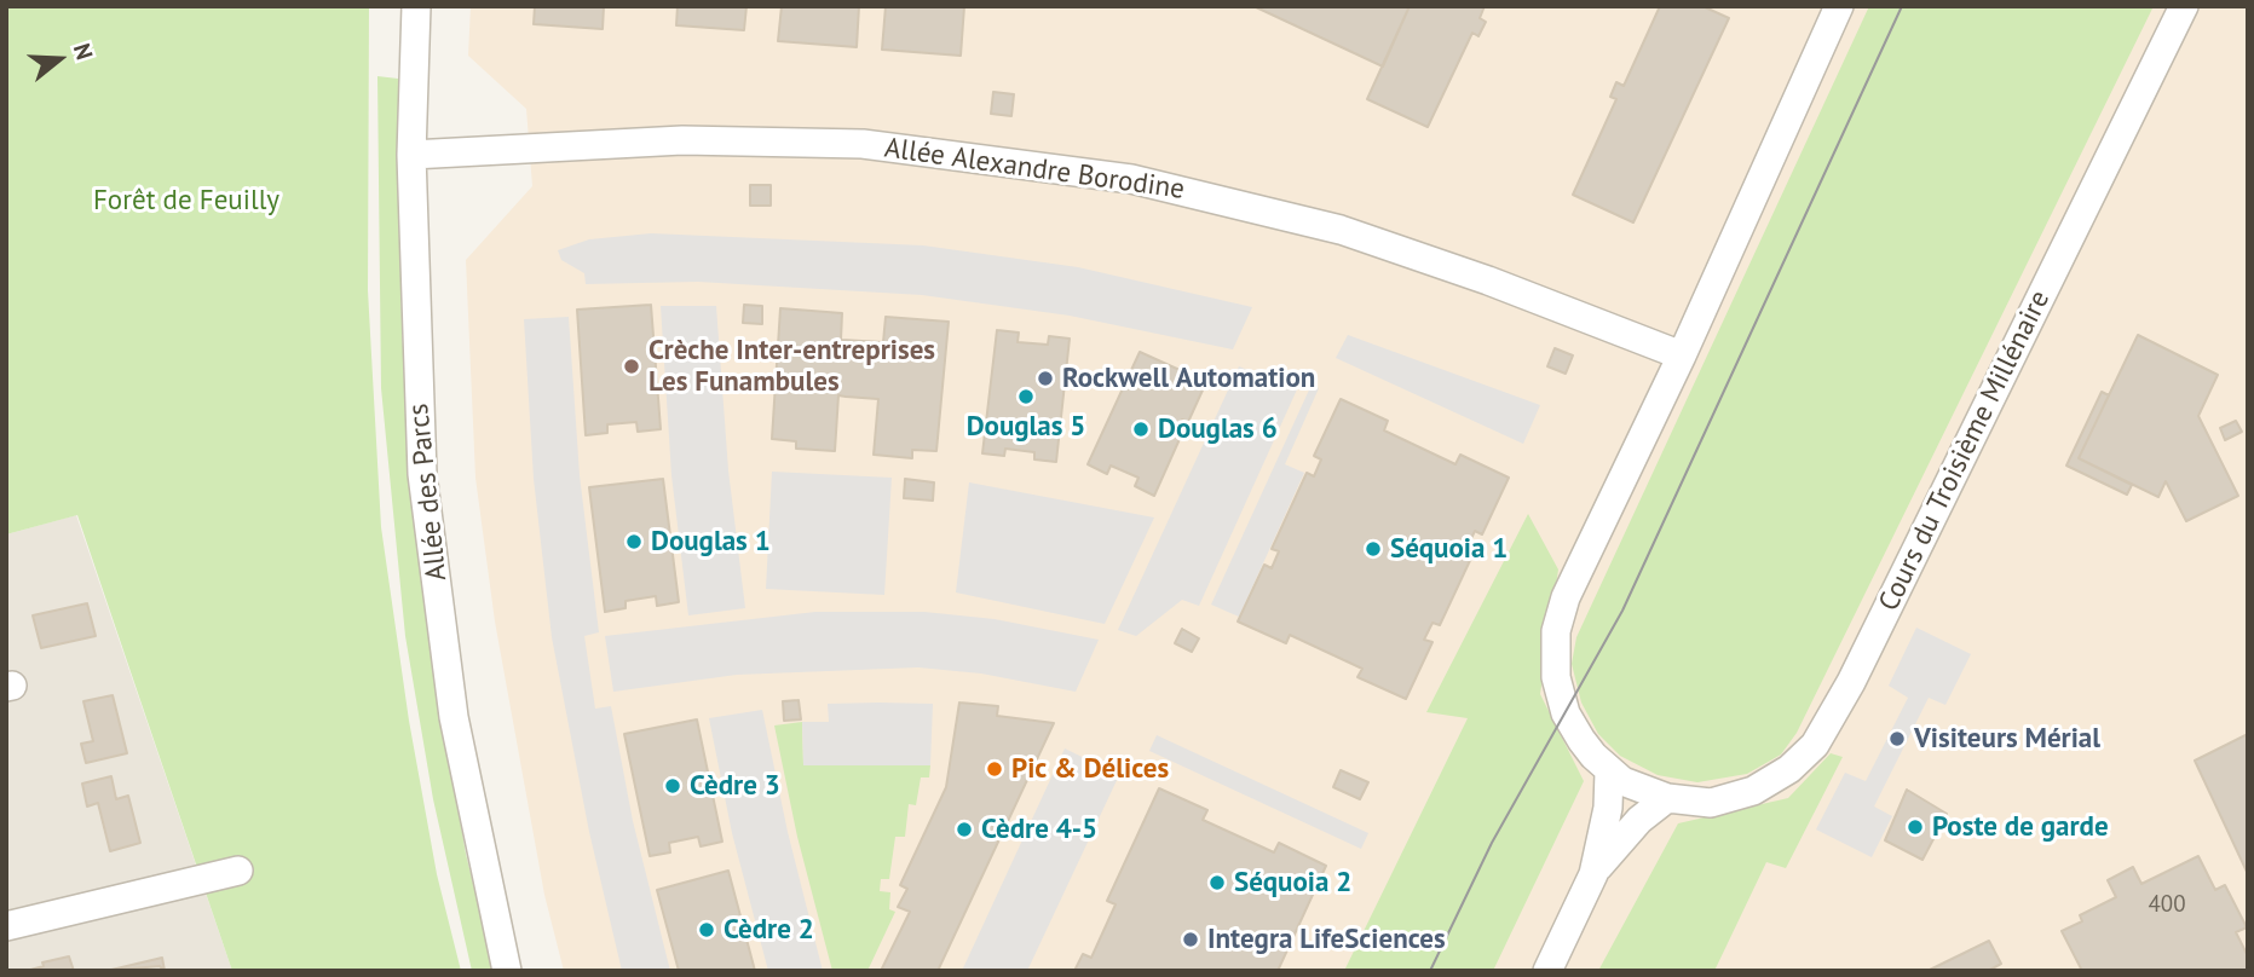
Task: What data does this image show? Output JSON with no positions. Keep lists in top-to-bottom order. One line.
{"streets":{"street":["Allée Alexandre Borodine","Cours du Troisième Millénaire","Allée des Parcs"]},"crossings":[["Allée Alexandre Borodine","Cours du Troisième Millénaire"],["Allée Alexandre Borodine","Allée des Parcs"]],"parks":["Forêt de Feuilly"],"places":["Crèche Inter-entreprises Les Funambules","Rockwell Automation","Douglas 5","Douglas 6","Douglas 1","Séquoia 1","Visiteurs Mérial","Pic & Délices","Cèdre 3","Poste de garde","Cèdre 4-5","Séquoia 2","Cèdre 2","Integra LifeSciences"],"house_numbers":["400"],"north":"right"}
